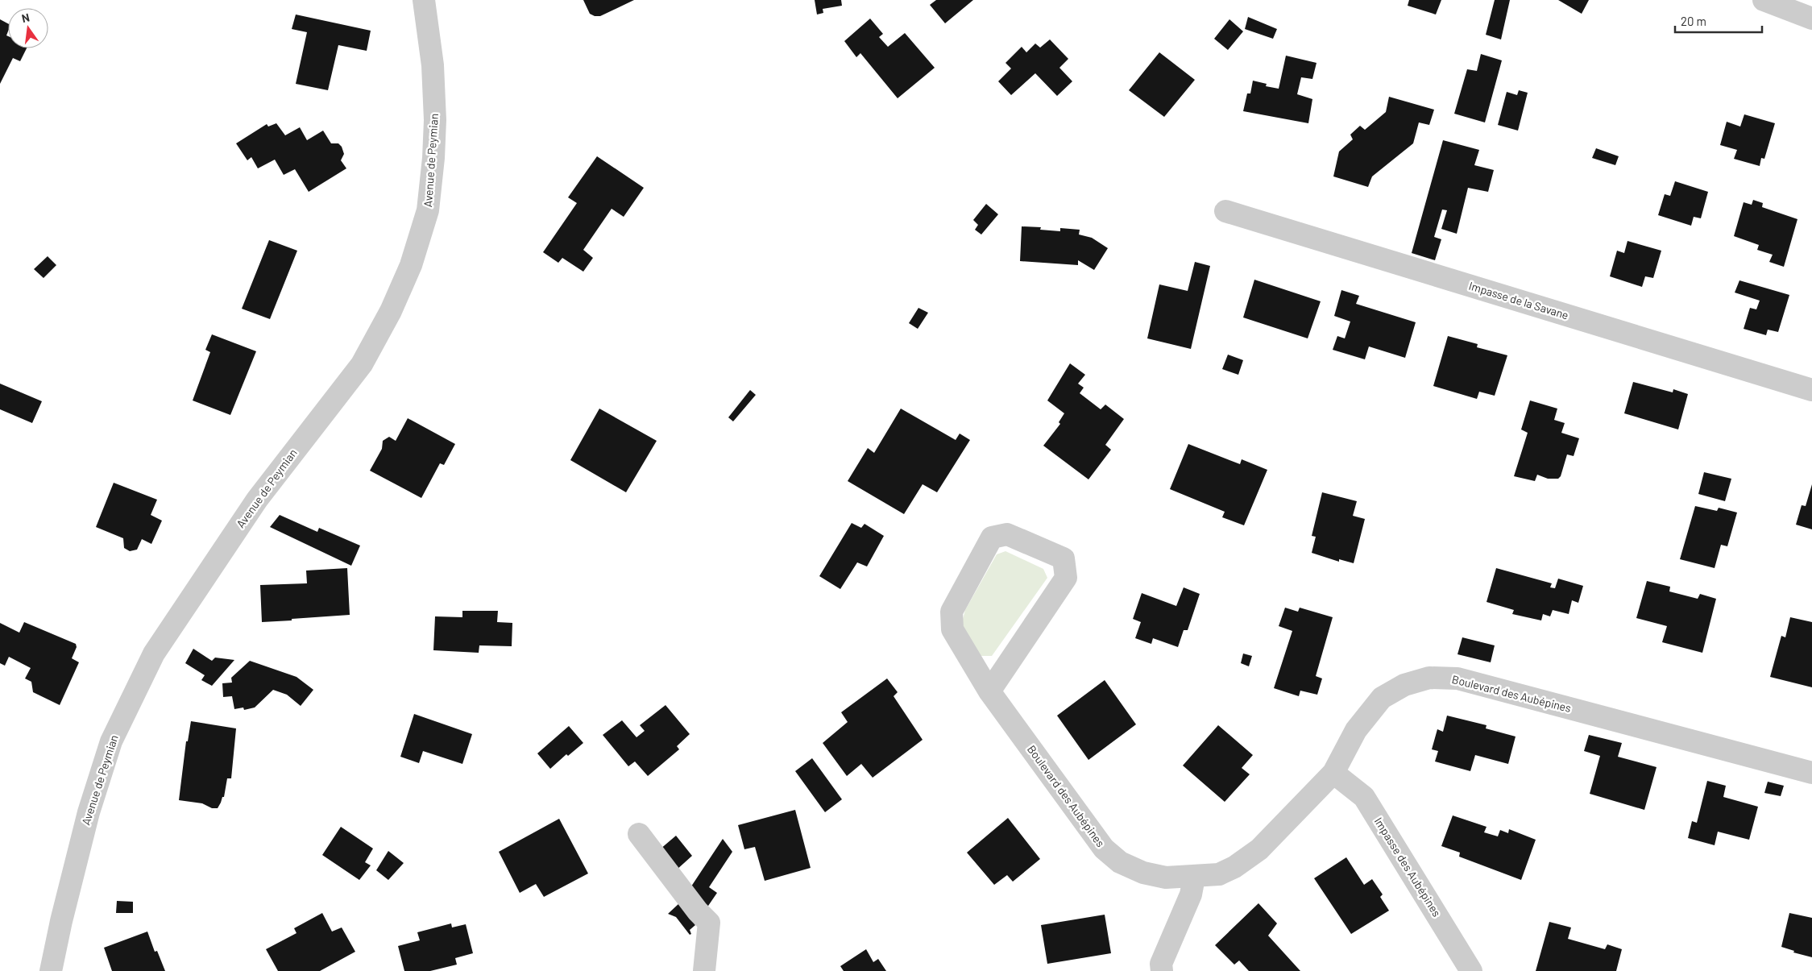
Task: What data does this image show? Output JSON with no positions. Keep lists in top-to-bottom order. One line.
{"streets":{"street":["Avenue de Peymian","Impasse de la Savane","Boulevard des Aubépines","Impasse des Aubépines"]},"crossings":[["Boulevard des Aubépines","Impasse des Aubépines"]],"scale_bar":"20 m","north":"top"}
